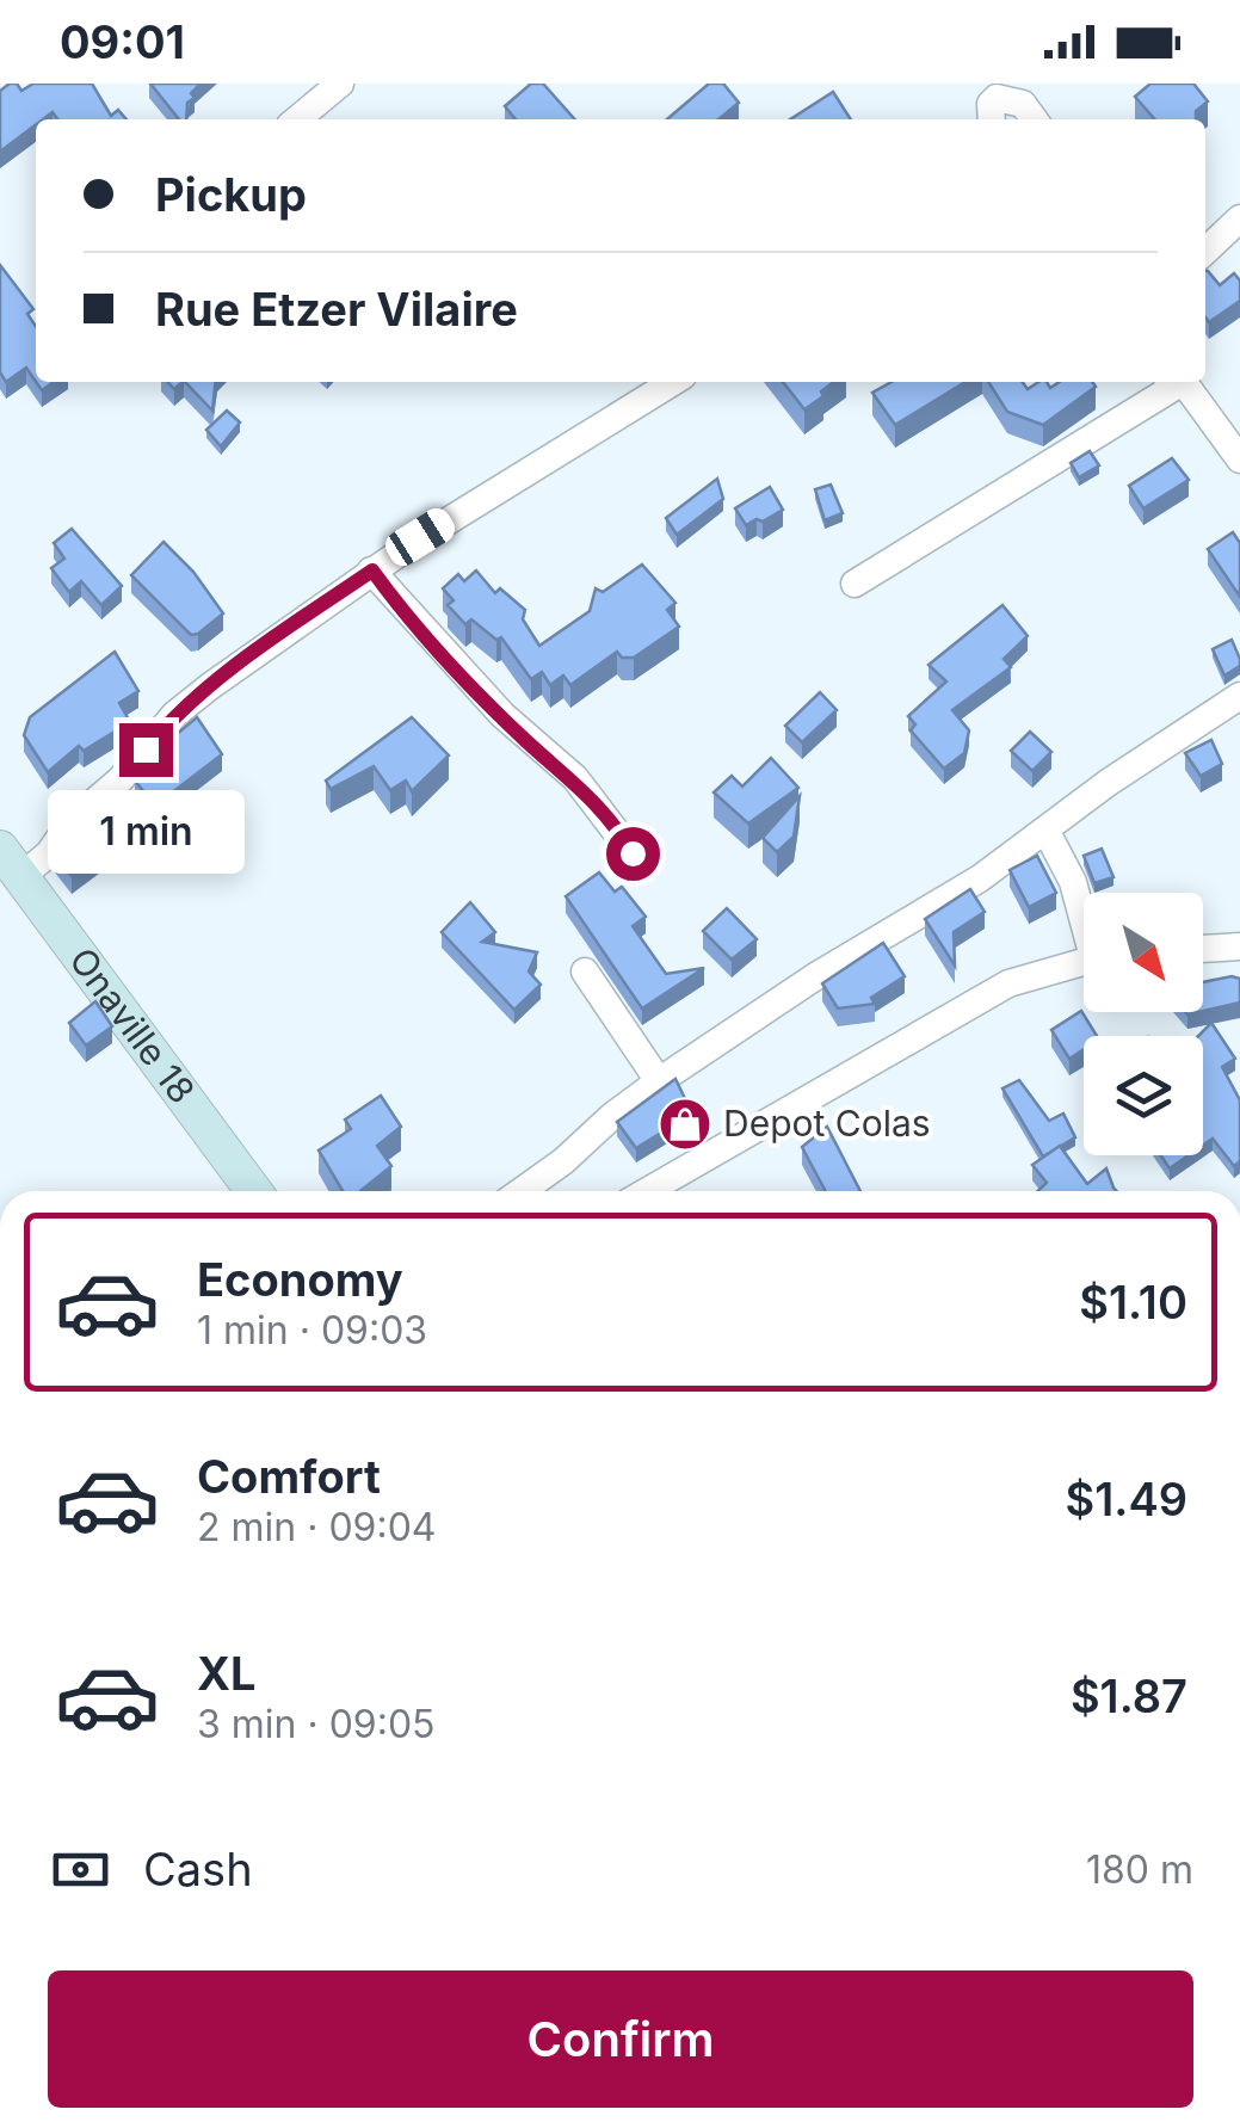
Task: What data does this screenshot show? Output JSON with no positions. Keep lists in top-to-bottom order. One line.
{"streets":{"street":["Onaville 18"]},"places":{"shop":["Depot Colas"]},"north":"bottom right","page":{"status":"09:01","banner":["Pickup","Rue Etzer Vilaire"],"bubble":"1 min","list":[{"name":"Economy","note":"1 min · 09:03","value":"$1.10"},{"name":"Comfort","note":"2 min · 09:04","value":"$1.49"},{"name":"XL","note":"3 min · 09:05","value":"$1.87"}],"pay":["Cash","180 m"],"buttons":"Confirm"}}
